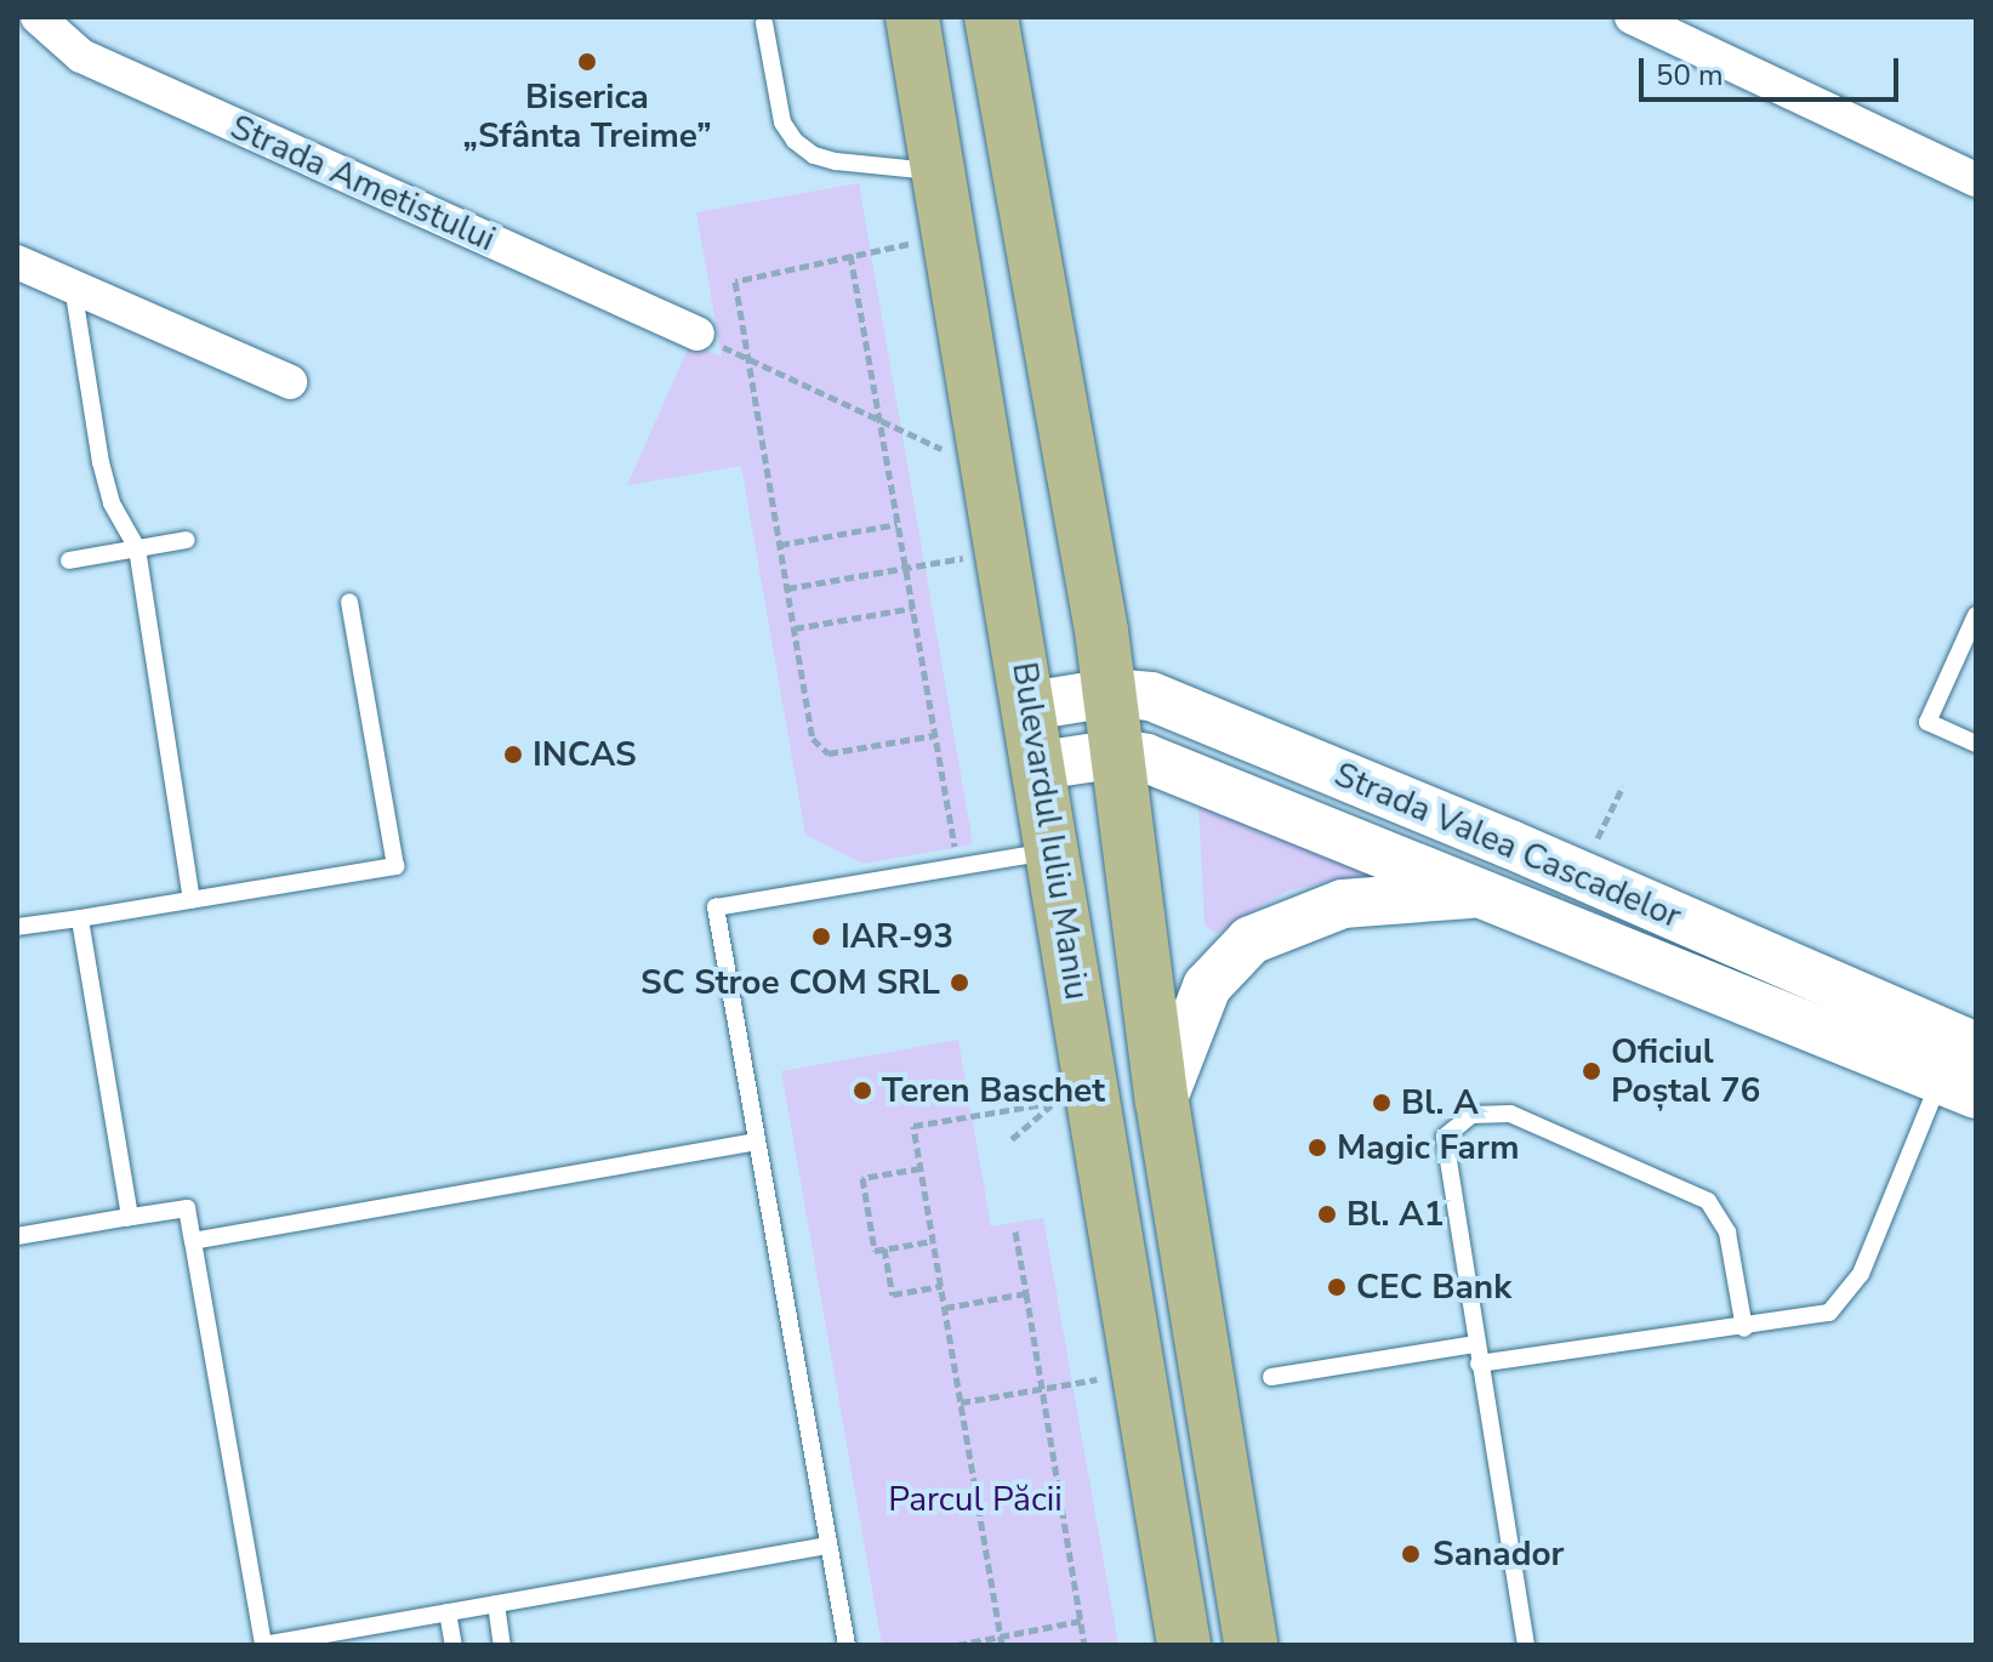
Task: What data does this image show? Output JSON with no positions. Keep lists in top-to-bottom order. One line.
{"streets":{"main road":["Bulevardul Iuliu Maniu","Strada Valea Cascadelor"],"street":["Strada Ametistului"]},"crossings":[["Bulevardul Iuliu Maniu","Strada Valea Cascadelor"]],"parks":["Parcul Păcii"],"places":["Biserica „Sfânta Treime”","INCAS","IAR-93","SC Stroe COM SRL","Oficiul Poștal 76","Teren Baschet","Bl. A","Magic Farm","Bl. A1","CEC Bank","Sanador"],"scale_bar":"50 m"}
